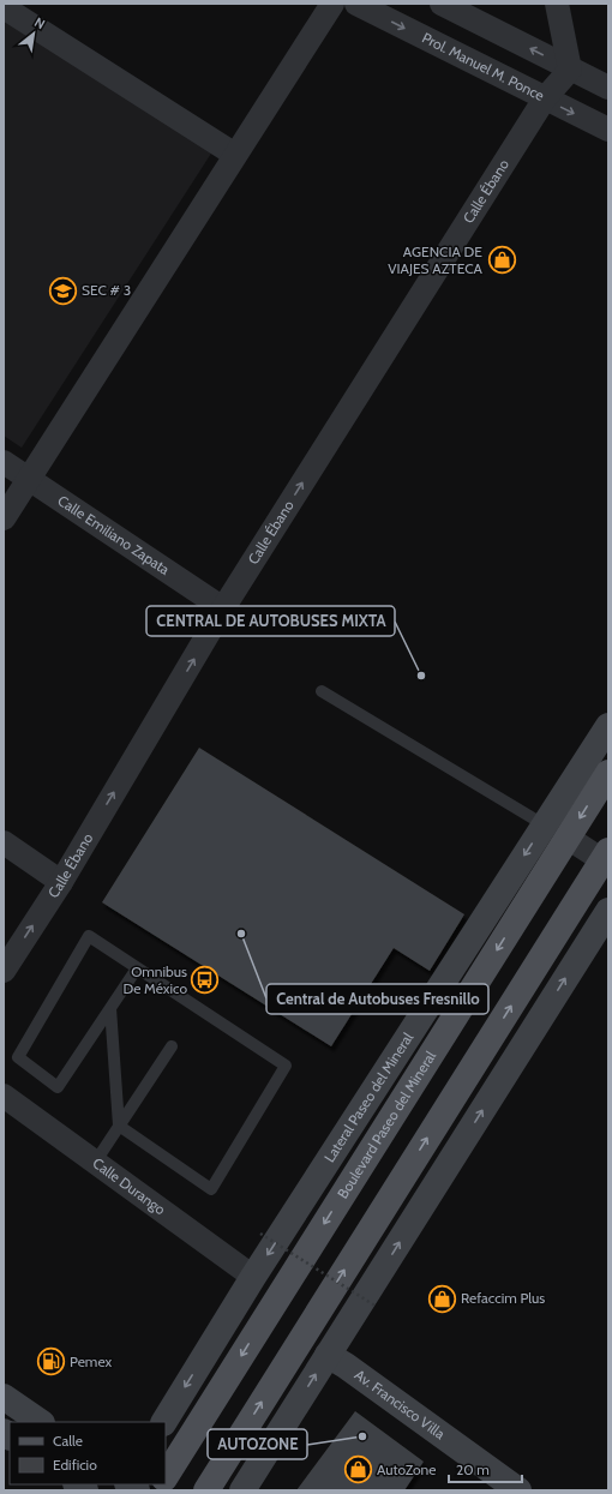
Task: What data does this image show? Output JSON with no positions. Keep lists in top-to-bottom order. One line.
{"streets":{"main road":["Boulevard Paseo del Mineral"],"street":["Prol. Manuel M. Ponce","Calle Ébano","Calle Emiliano Zapata","Lateral Paseo del Mineral","Calle Durango","Av. Francisco Villa"]},"crossings":[["Prol. Manuel M. Ponce","Calle Ébano"],["Calle Ébano","Calle Emiliano Zapata"],["Lateral Paseo del Mineral","Calle Durango"]],"one_way":["Calle Ébano"],"places":{"shop":["AGENCIA DE VIAJES AZTECA","Refaccim Plus","AutoZone"],"school or university":["SEC # 3"],"other":["CENTRAL DE AUTOBUSES MIXTA","Central de Autobuses Fresnillo","AUTOZONE"],"bus stop":["Omnibus De México"],"fuel station":["Pemex"]},"legend":["Calle","Edificio"],"scale_bar":"20 m","north":"top right"}
